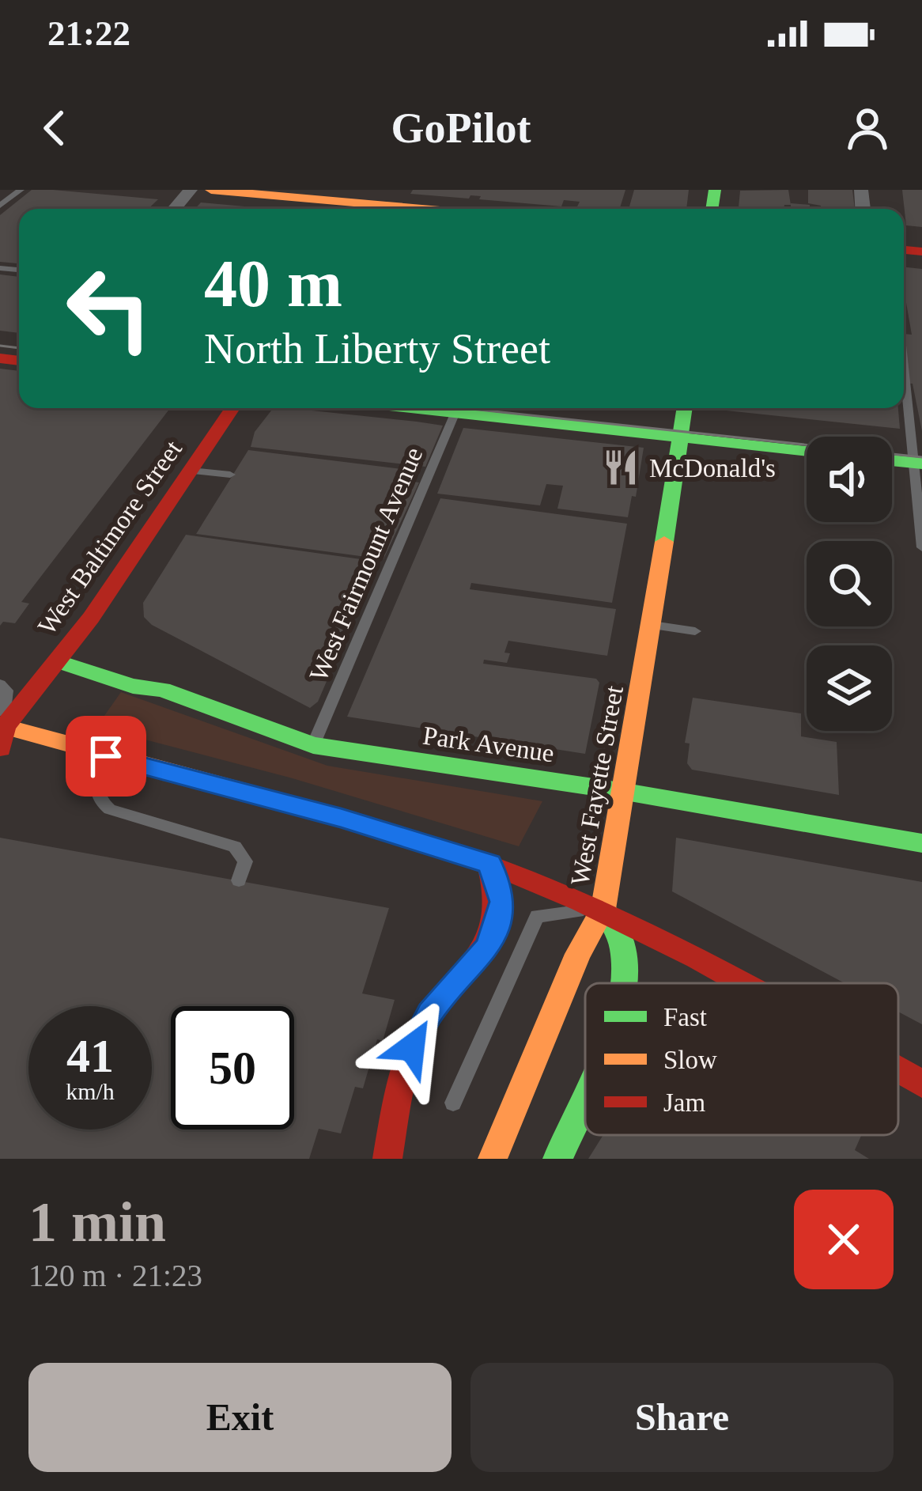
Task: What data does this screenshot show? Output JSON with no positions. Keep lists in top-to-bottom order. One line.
{"streets":{"main road":["West Baltimore Street","Park Avenue","West Fayette Street"],"lane":["West Fairmount Avenue"]},"crossings":[["West Baltimore Street","Park Avenue"],["West Fairmount Avenue","Park Avenue"],["Park Avenue","West Fayette Street"]],"places":{"restaurant":["McDonald's"]},"legend":["Fast","Slow","Jam"],"page":{"status":"21:22","header":"GoPilot","turn":["40 m","North Liberty Street"],"speed":"41 km/h","limit":"50","heading":["1 min","120 m · 21:23"],"buttons":["Exit","Share"]}}
